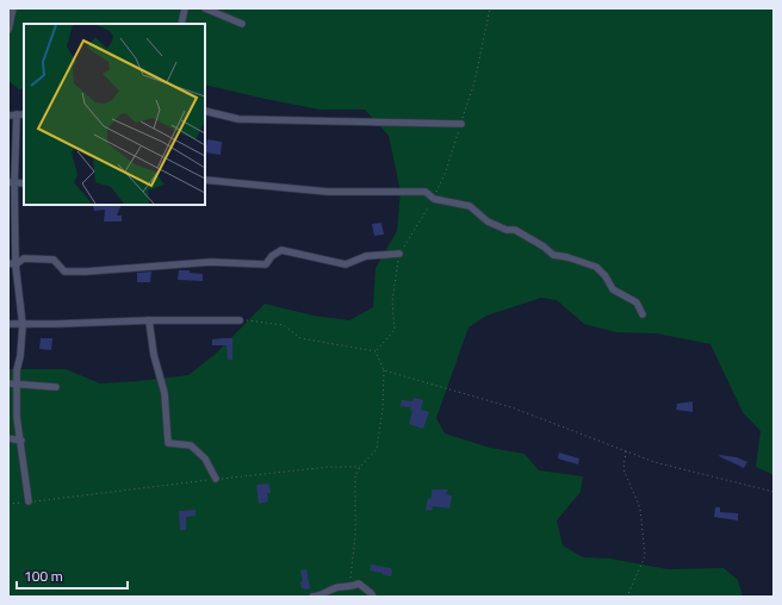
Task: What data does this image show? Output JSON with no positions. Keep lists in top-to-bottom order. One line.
{"scale_bar":"100 m"}
